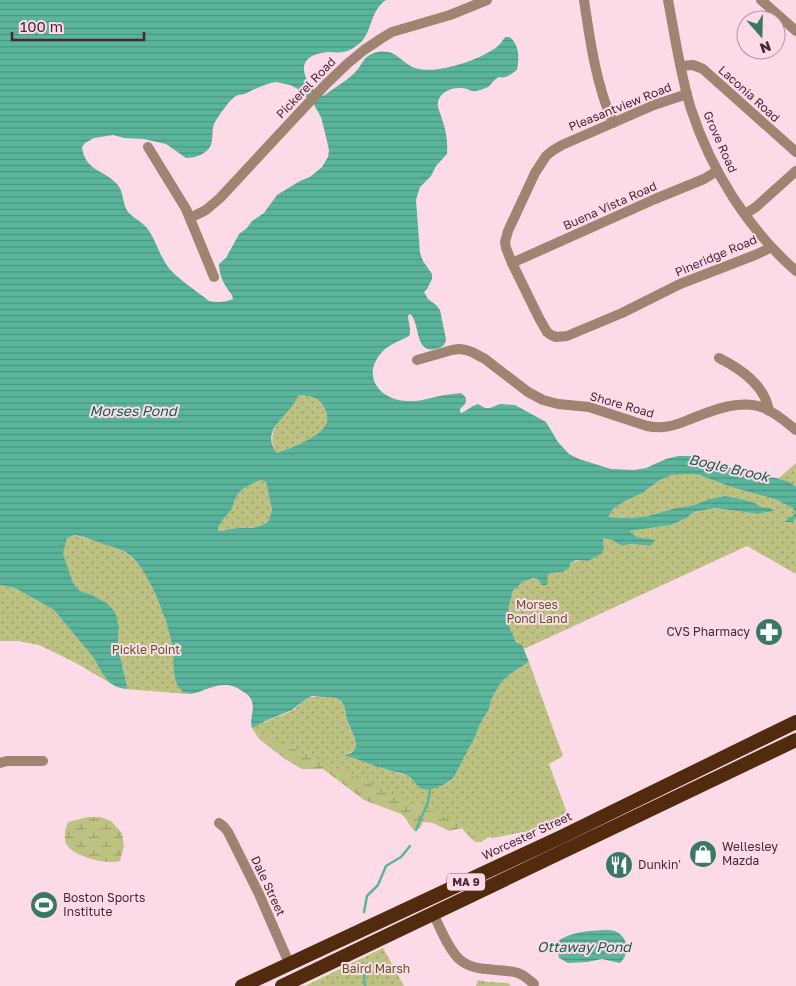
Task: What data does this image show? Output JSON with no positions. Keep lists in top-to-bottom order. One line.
{"streets":{"highway":["Worcester Street","MA 9"],"street":["Pickerel Road","Laconia Road","Pleasantview Road","Grove Road","Buena Vista Road","Pineridge Road","Shore Road","Dale Street"]},"crossings":[["Laconia Road","Grove Road"],["Pleasantview Road","Grove Road"],["Pleasantview Road","Buena Vista Road"],["Pleasantview Road","Pineridge Road"],["Grove Road","Buena Vista Road"],["Grove Road","Pineridge Road"],["Buena Vista Road","Pineridge Road"],["Worcester Street","Dale Street"]],"water":["Morses Pond","Bogle Brook","Ottaway Pond"],"parks":["Morses Pond Land","Pickle Point","Baird Marsh"],"places":{"pharmacy":["CVS Pharmacy"],"shop":["Wellesley Mazda"],"restaurant":["Dunkin'"],"sports":["Boston Sports Institute"]},"scale_bar":"100 m","north":"bottom"}
